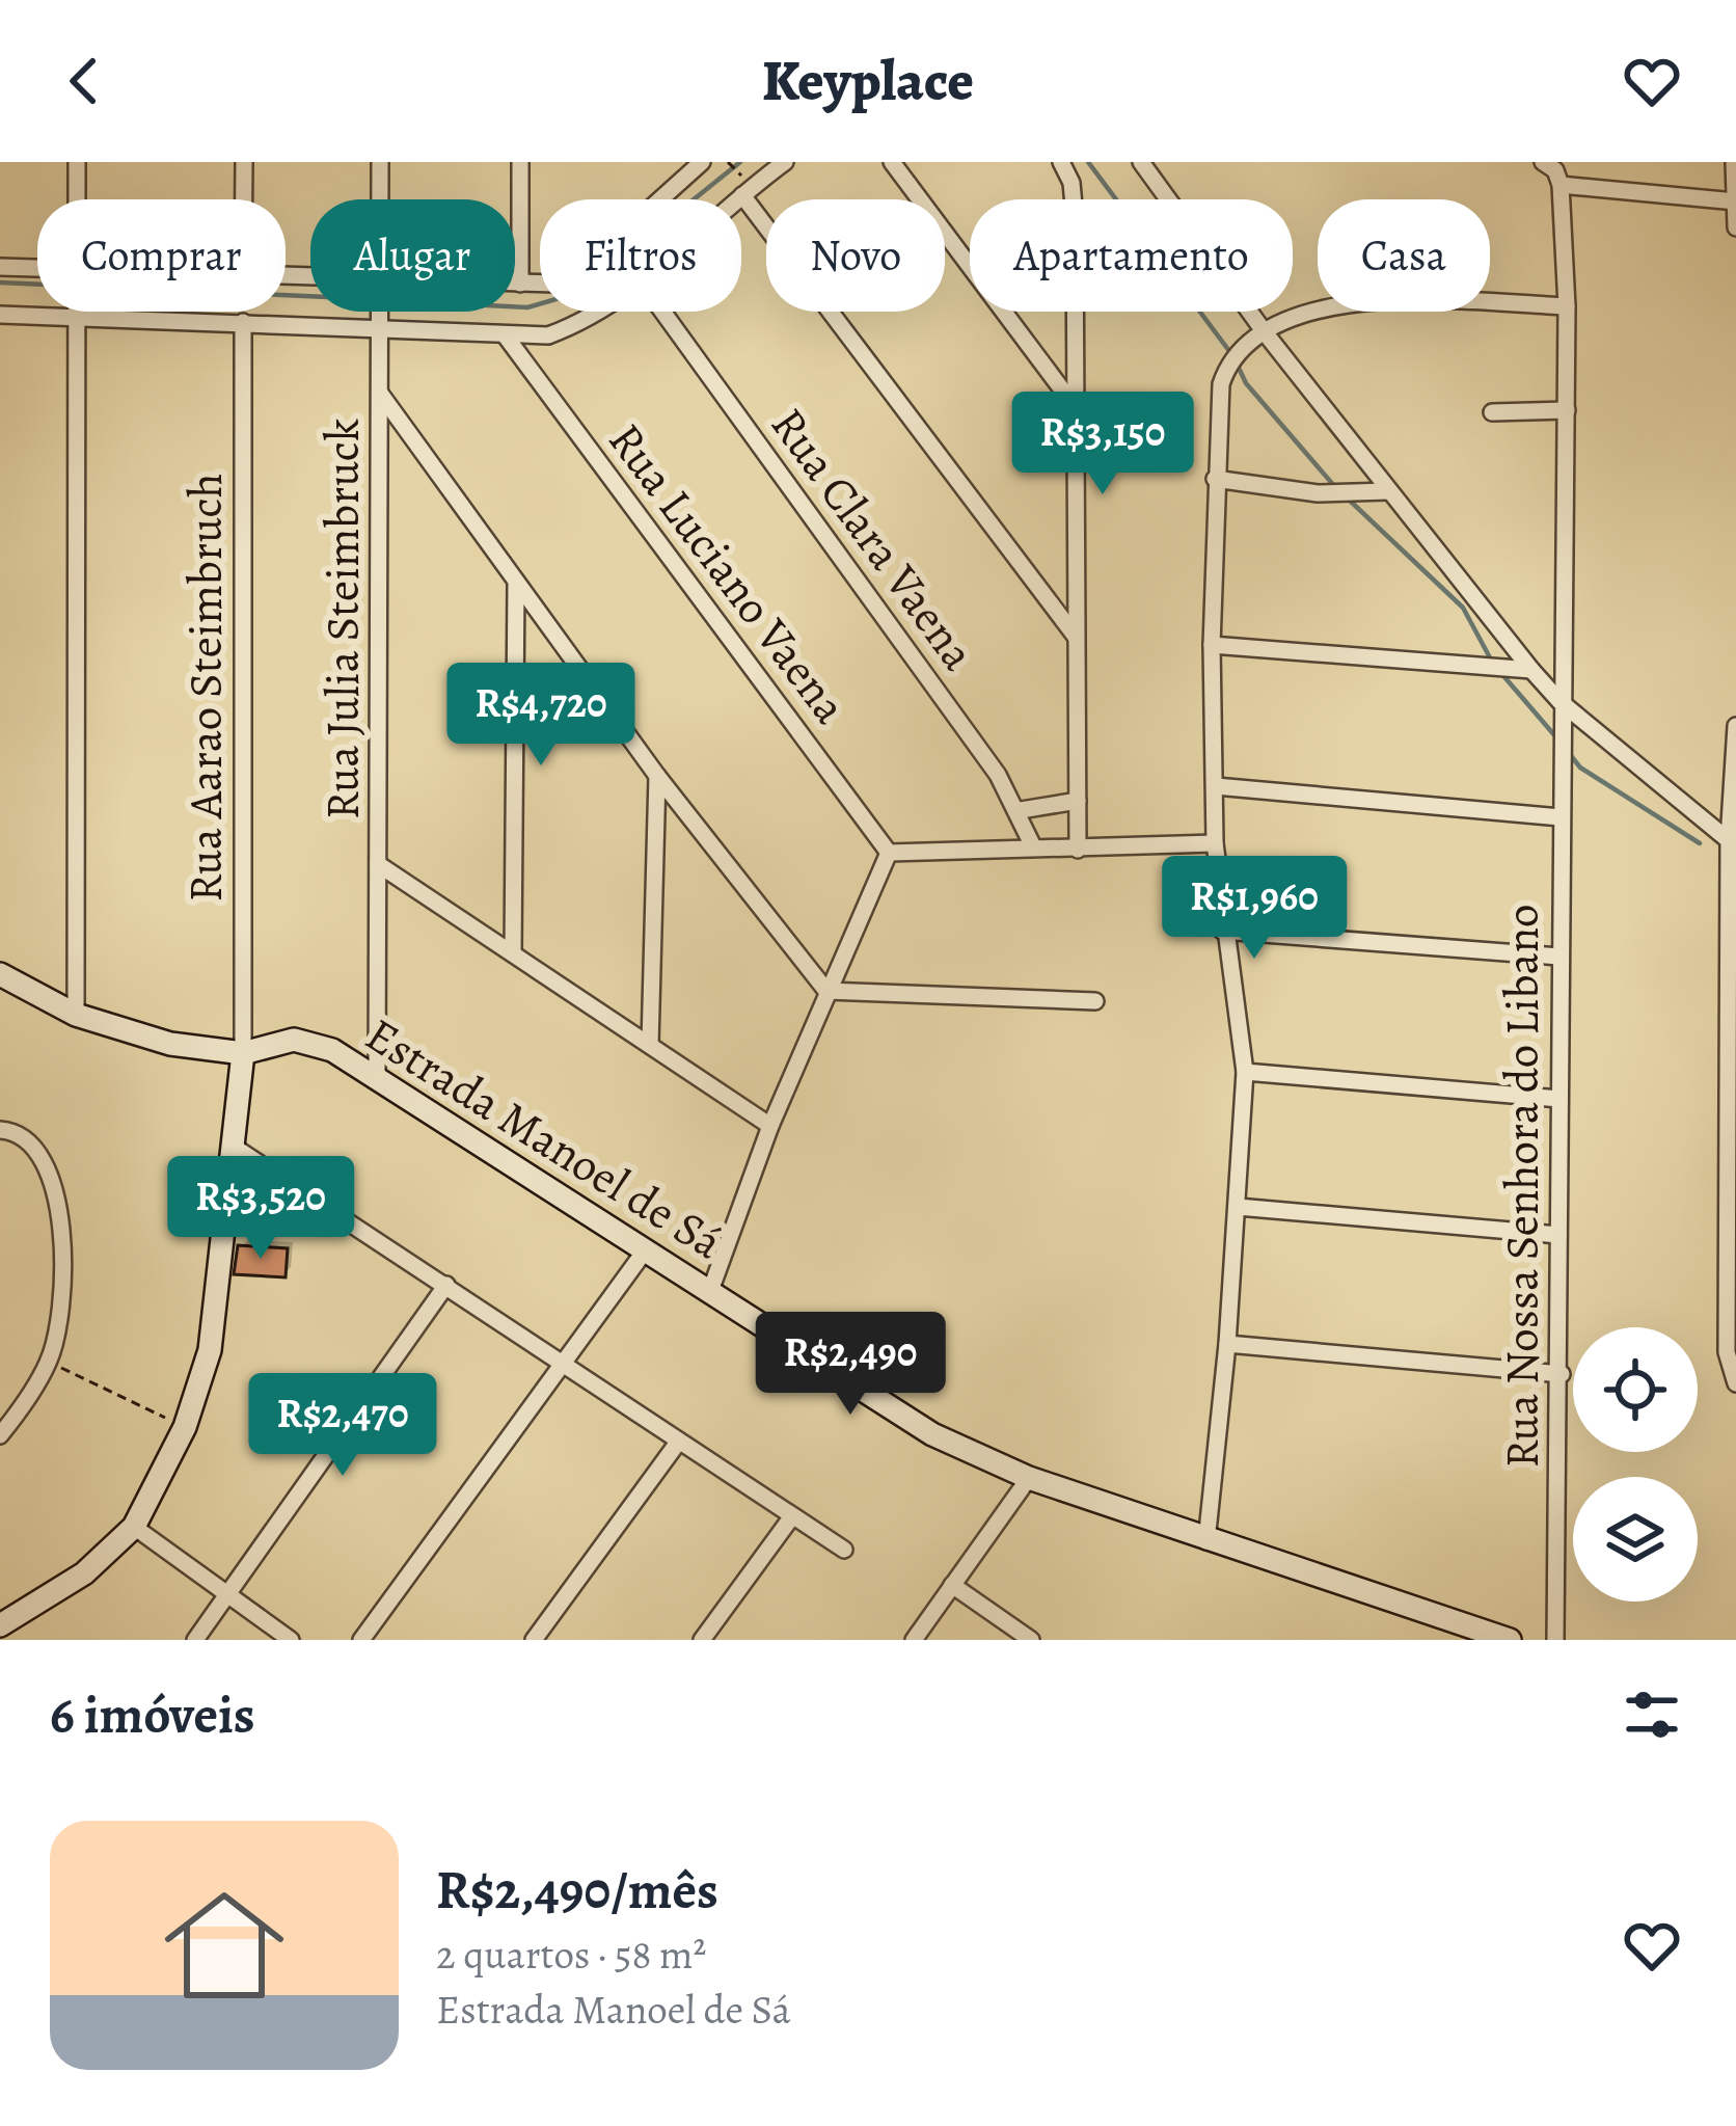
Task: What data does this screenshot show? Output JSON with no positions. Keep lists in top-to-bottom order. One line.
{"streets":{"main road":["Estrada Manoel de Sá"],"street":["Rua Clara Vaena","Rua Luciano Vaena","Rua Julia Steimbruck","Rua Aarao Steimbruch","Rua Nossa Senhora do Libano"]},"crossings":[["Rua Julia Steimbruck","Estrada Manoel de Sá"],["Rua Aarao Steimbruch","Estrada Manoel de Sá"]],"page":{"header":"Keyplace","chip":["Comprar","Alugar","Filtros","Novo","Apartamento","Casa"],"price":["R$3,150","R$4,720","R$1,960","R$3,520","R$2,490","R$2,470"],"heading":"6 imóveis","list":[{"name":"R$2,490/mês","note":"2 quartos · 58 m² · Estrada Manoel de Sá"}]}}
